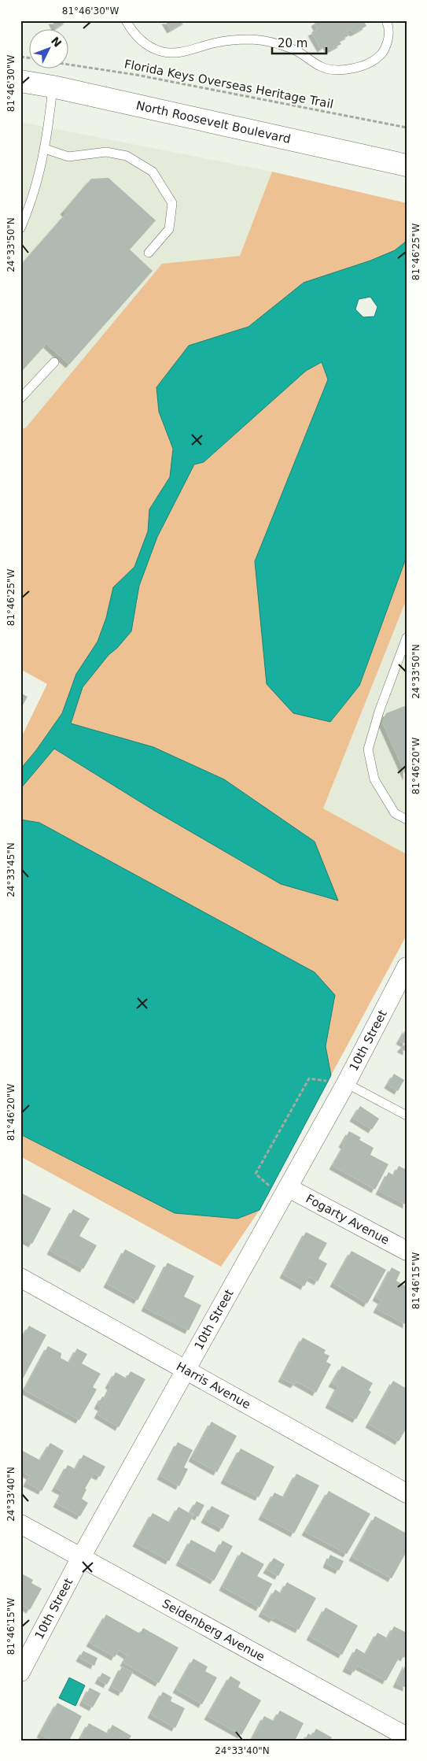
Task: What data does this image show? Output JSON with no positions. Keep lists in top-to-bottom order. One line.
{"streets":{"main road":["North Roosevelt Boulevard"],"street":["10th Street","Fogarty Avenue","Harris Avenue","Seidenberg Avenue"],"path":["Florida Keys Overseas Heritage Trail"]},"crossings":[["10th Street","Fogarty Avenue"],["10th Street","Harris Avenue"],["10th Street","Seidenberg Avenue"]],"scale_bar":"20 m","north":"top right","coordinates":["81°46'30\"W","24°33'50\"N","81°46'25\"W","81°46'20\"W","24°33'45\"N","81°46'15\"W","24°33'40\"N"]}
